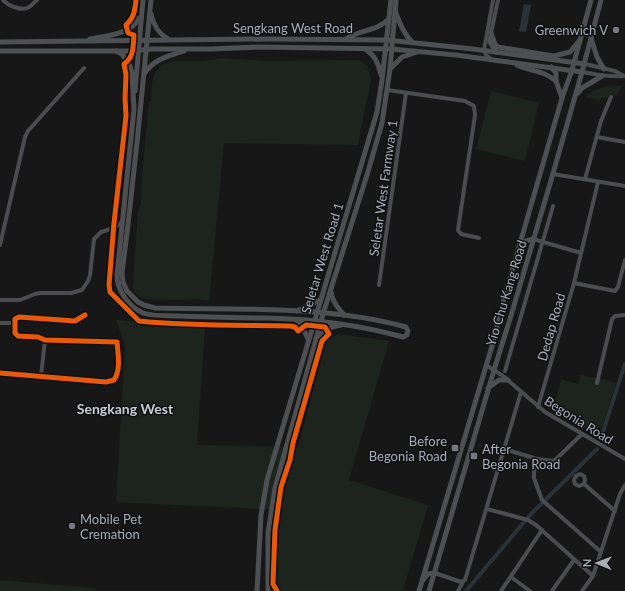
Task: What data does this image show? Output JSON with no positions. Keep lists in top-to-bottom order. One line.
{"streets":{"main road":["Sengkang West Road","Seletar West Road 1","Yio Chu Kang Road"],"street":["Seletar West Farmway 1","Dedap Road","Begonia Road"]},"crossings":[["Sengkang West Road","Seletar West Road 1"],["Sengkang West Road","Yio Chu Kang Road"],["Yio Chu Kang Road","Begonia Road"],["Dedap Road","Begonia Road"]],"districts":["Sengkang West"],"places":{"other":["Greenwich V","Mobile Pet Cremation"],"transit":["Before Begonia Road","After Begonia Road"]},"north":"left"}
